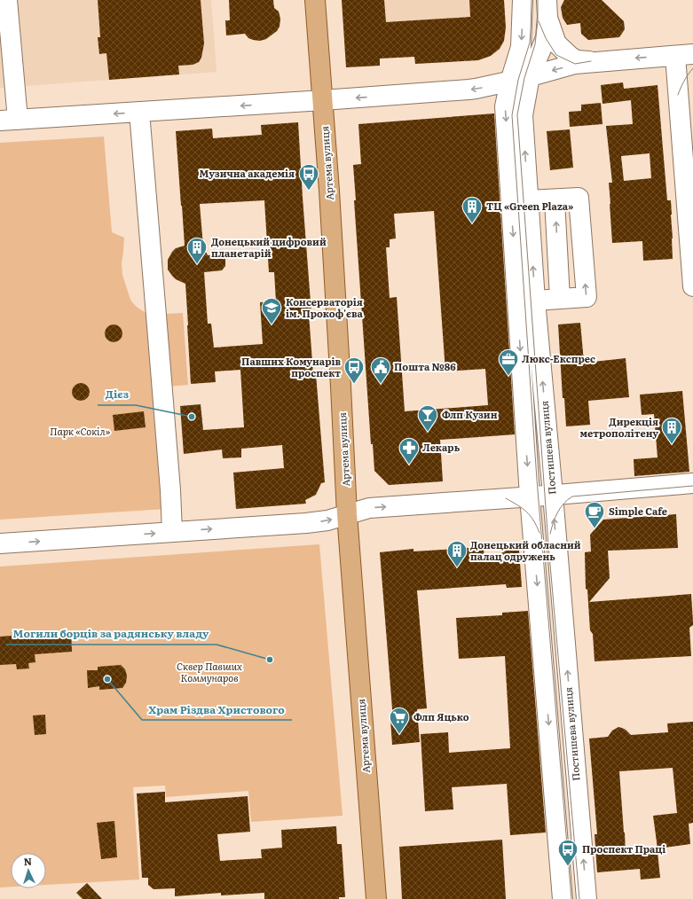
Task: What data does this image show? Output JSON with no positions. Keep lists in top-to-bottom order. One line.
{"streets":{"main road":["Артема вулиця"],"street":["Постишева вулиця"]},"parks":["Парк «Сокіл»","Сквер Павших Коммунаров"],"places":{"bus stop":["Музична академія","Павших Комунарів проспект","Проспект Праці"],"building":["ТЦ «Green Plaza»","Донецький цифровий планетарій","Дирекція метрополітену","Донецький обласний палац одружень"],"school or university":["Консерваторія ім. Прокоф'єва"],"office":["Люкс-Експрес"],"public building":["Пошта №86"],"other":["Дієз","Могили борців за радянську владу","Храм Різдва Христового"],"bar":["Флп Кузин"],"pharmacy":["Лекарь"],"cafe":["Simple Cafe"],"supermarket":["Флп Яцько"]},"north":"top"}
